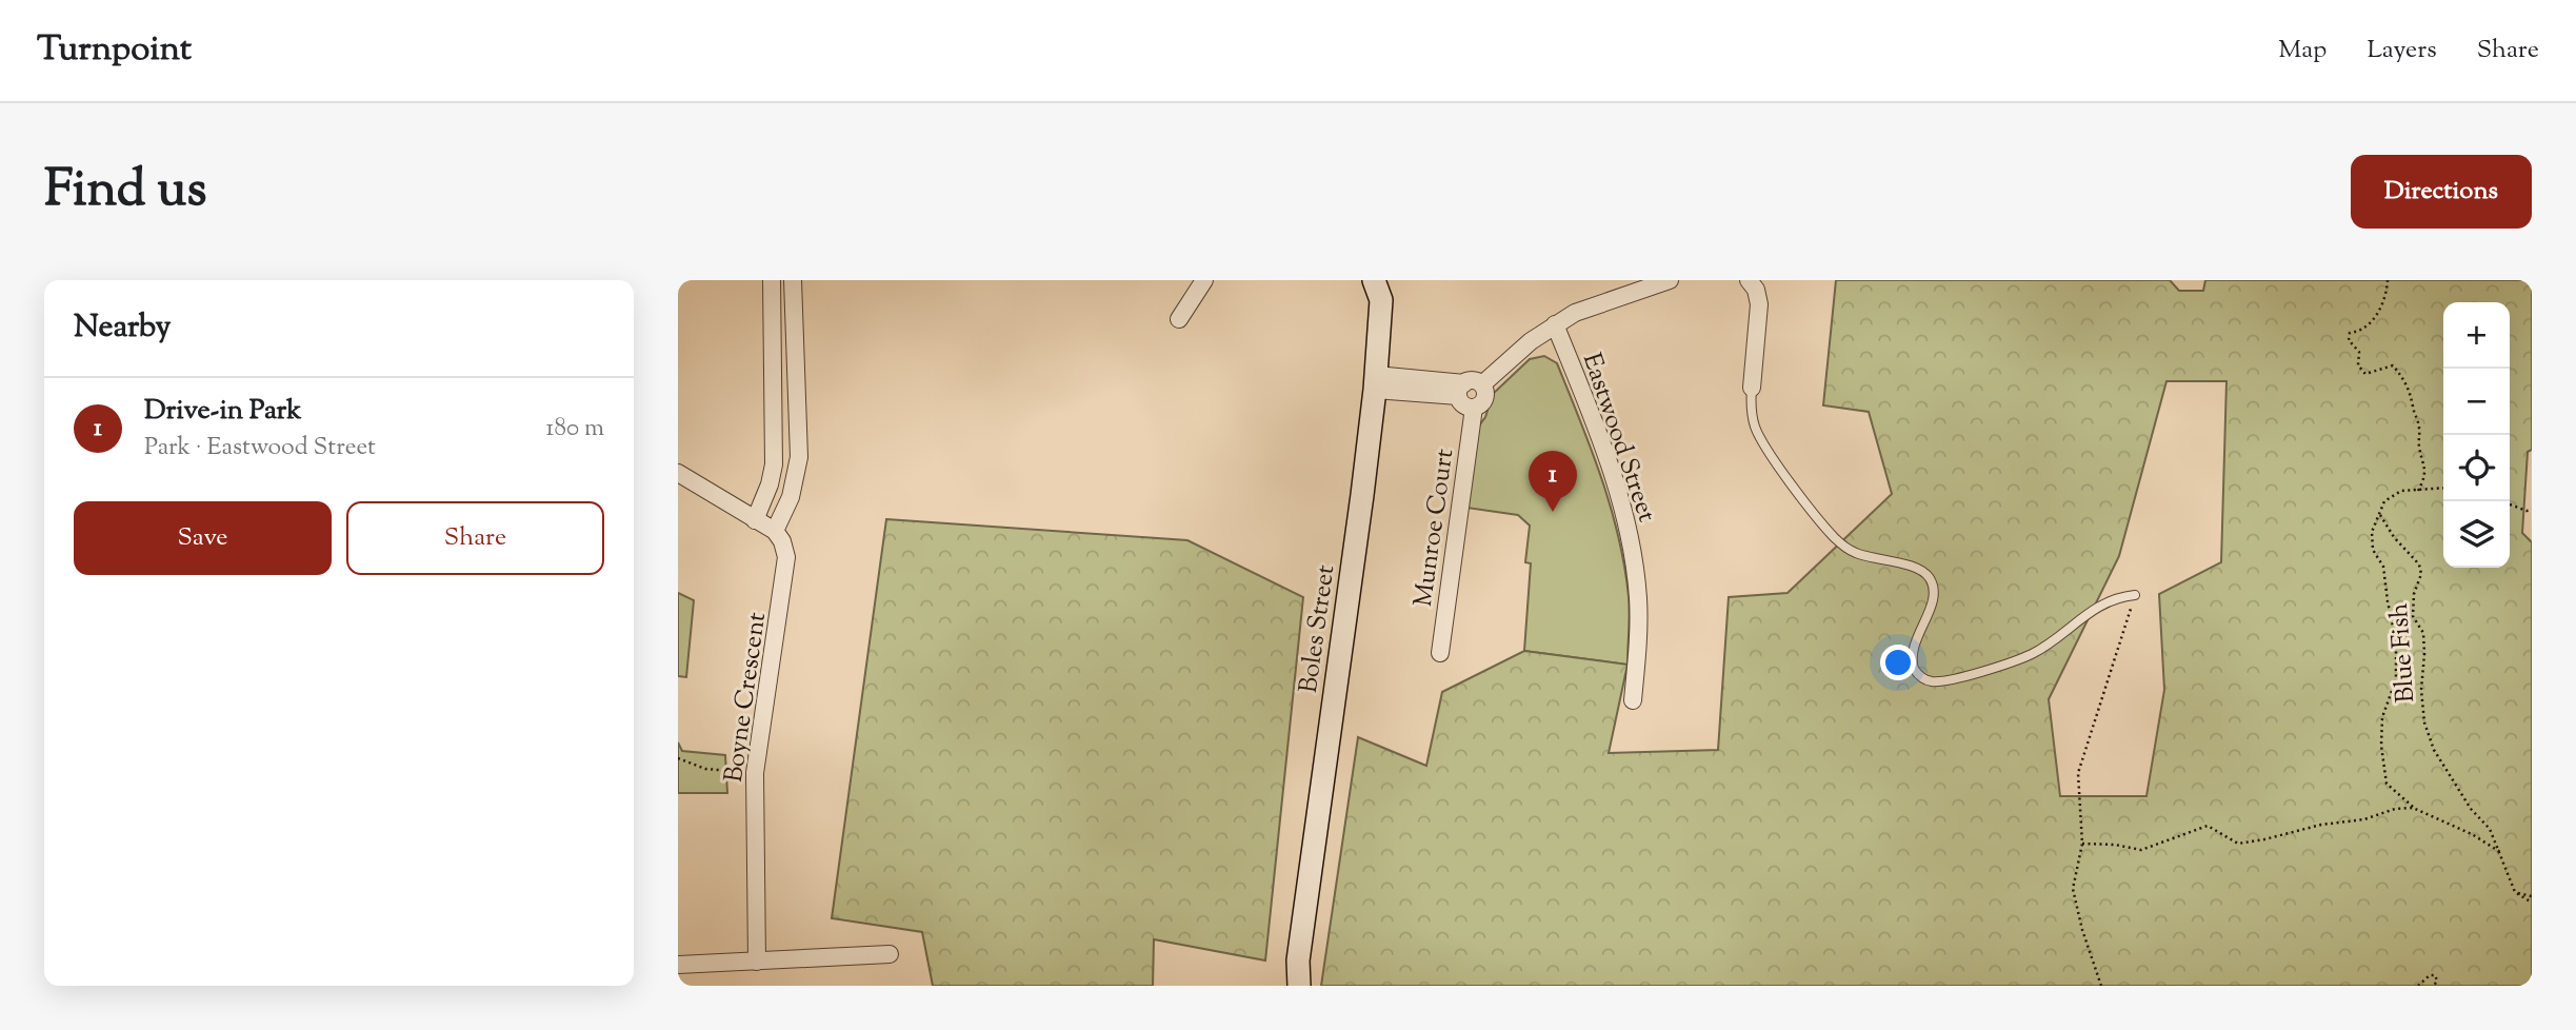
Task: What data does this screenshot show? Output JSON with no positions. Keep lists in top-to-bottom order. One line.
{"streets":{"street":["Eastwood Street","Munroe Court","Boles Street","Boyne Crescent"],"path":["Blue Fish"]},"page":{"header":"Turnpoint","nav":["Map","Layers","Share"],"title":"Find us","buttons":["Directions",["Save","Share"]],"heading":"Nearby","map_buttons":["+","−"],"list":[{"mark":"1","name":"Drive-in Park","note":"Park · Eastwood Street","value":"180 m"}],"pins":"1"}}
